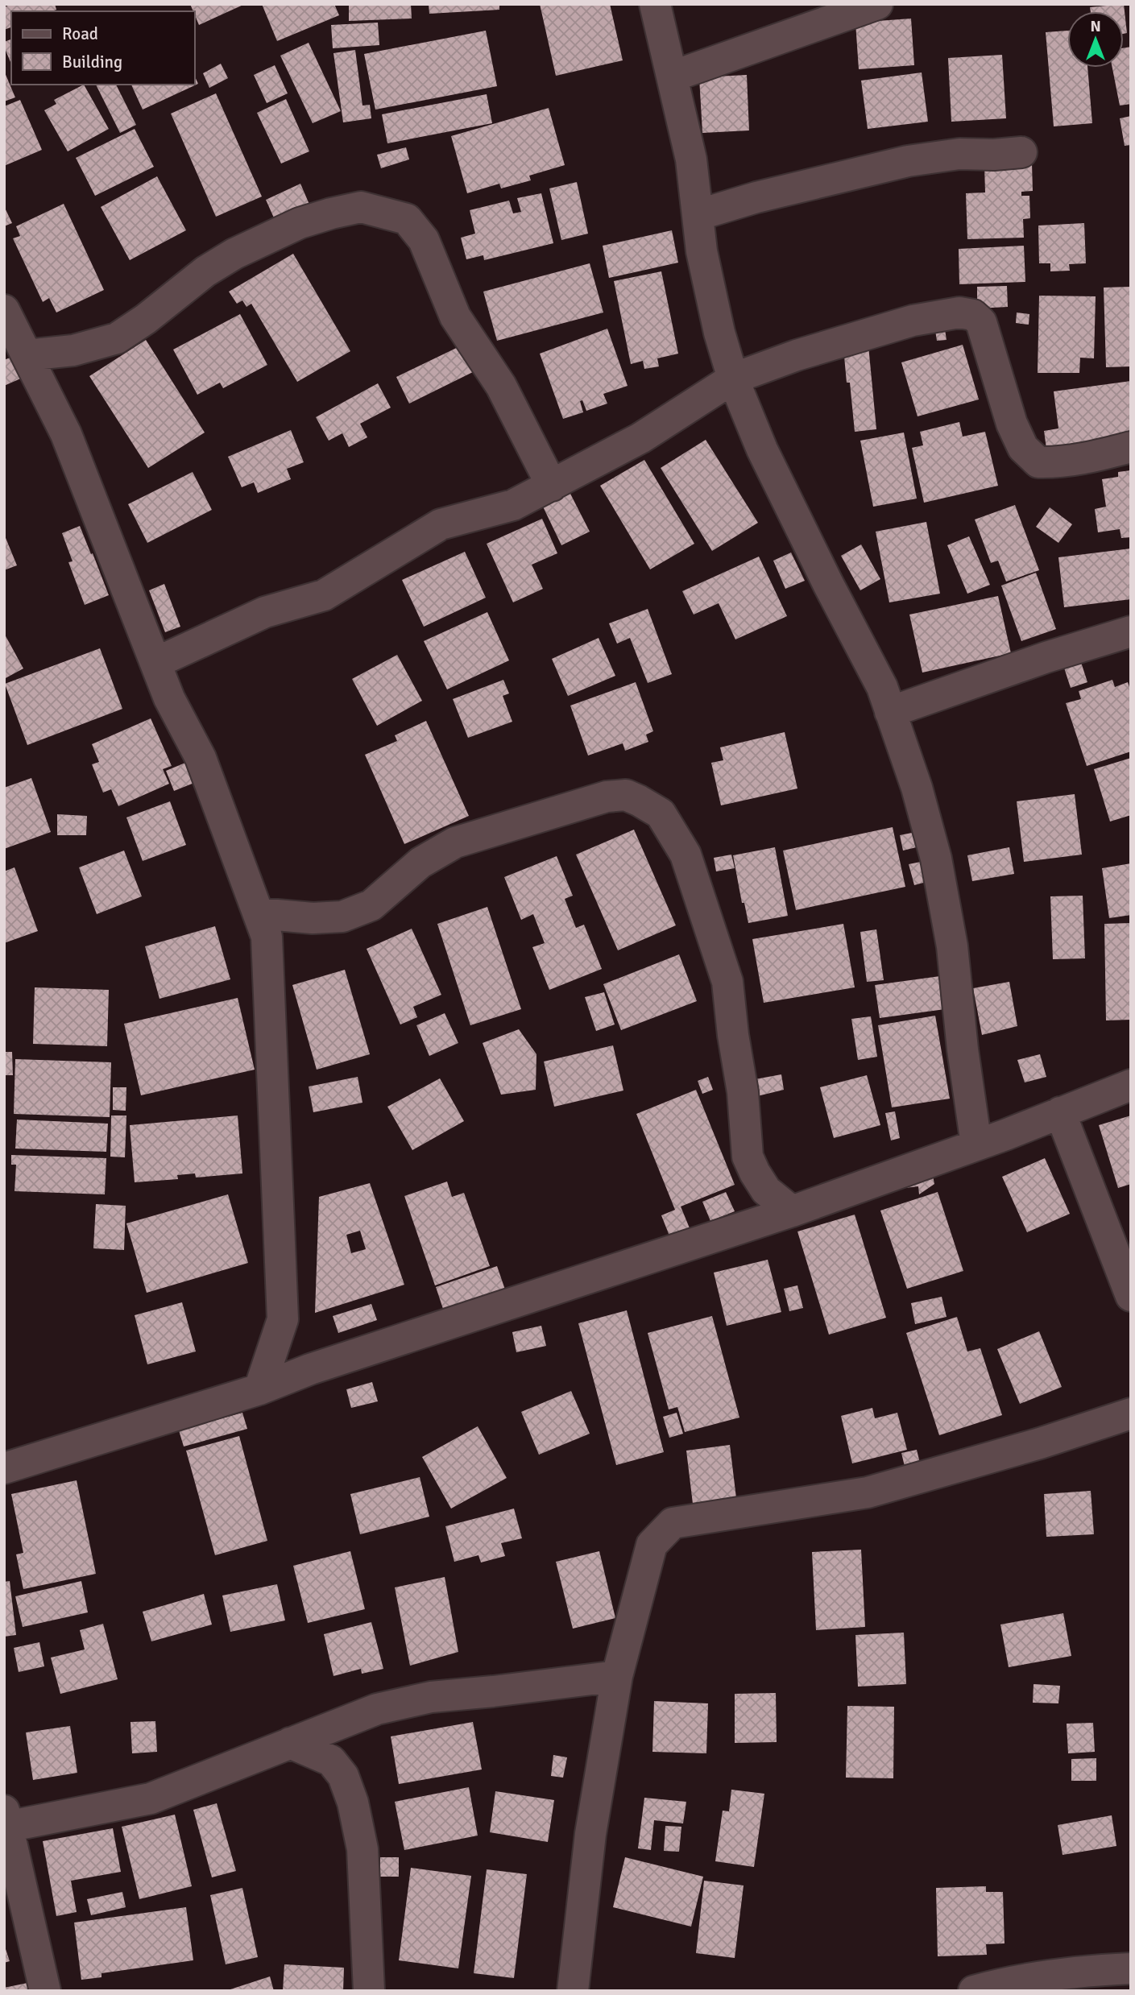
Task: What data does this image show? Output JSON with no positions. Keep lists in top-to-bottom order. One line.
{"legend":["Road","Building"],"north":"top"}
